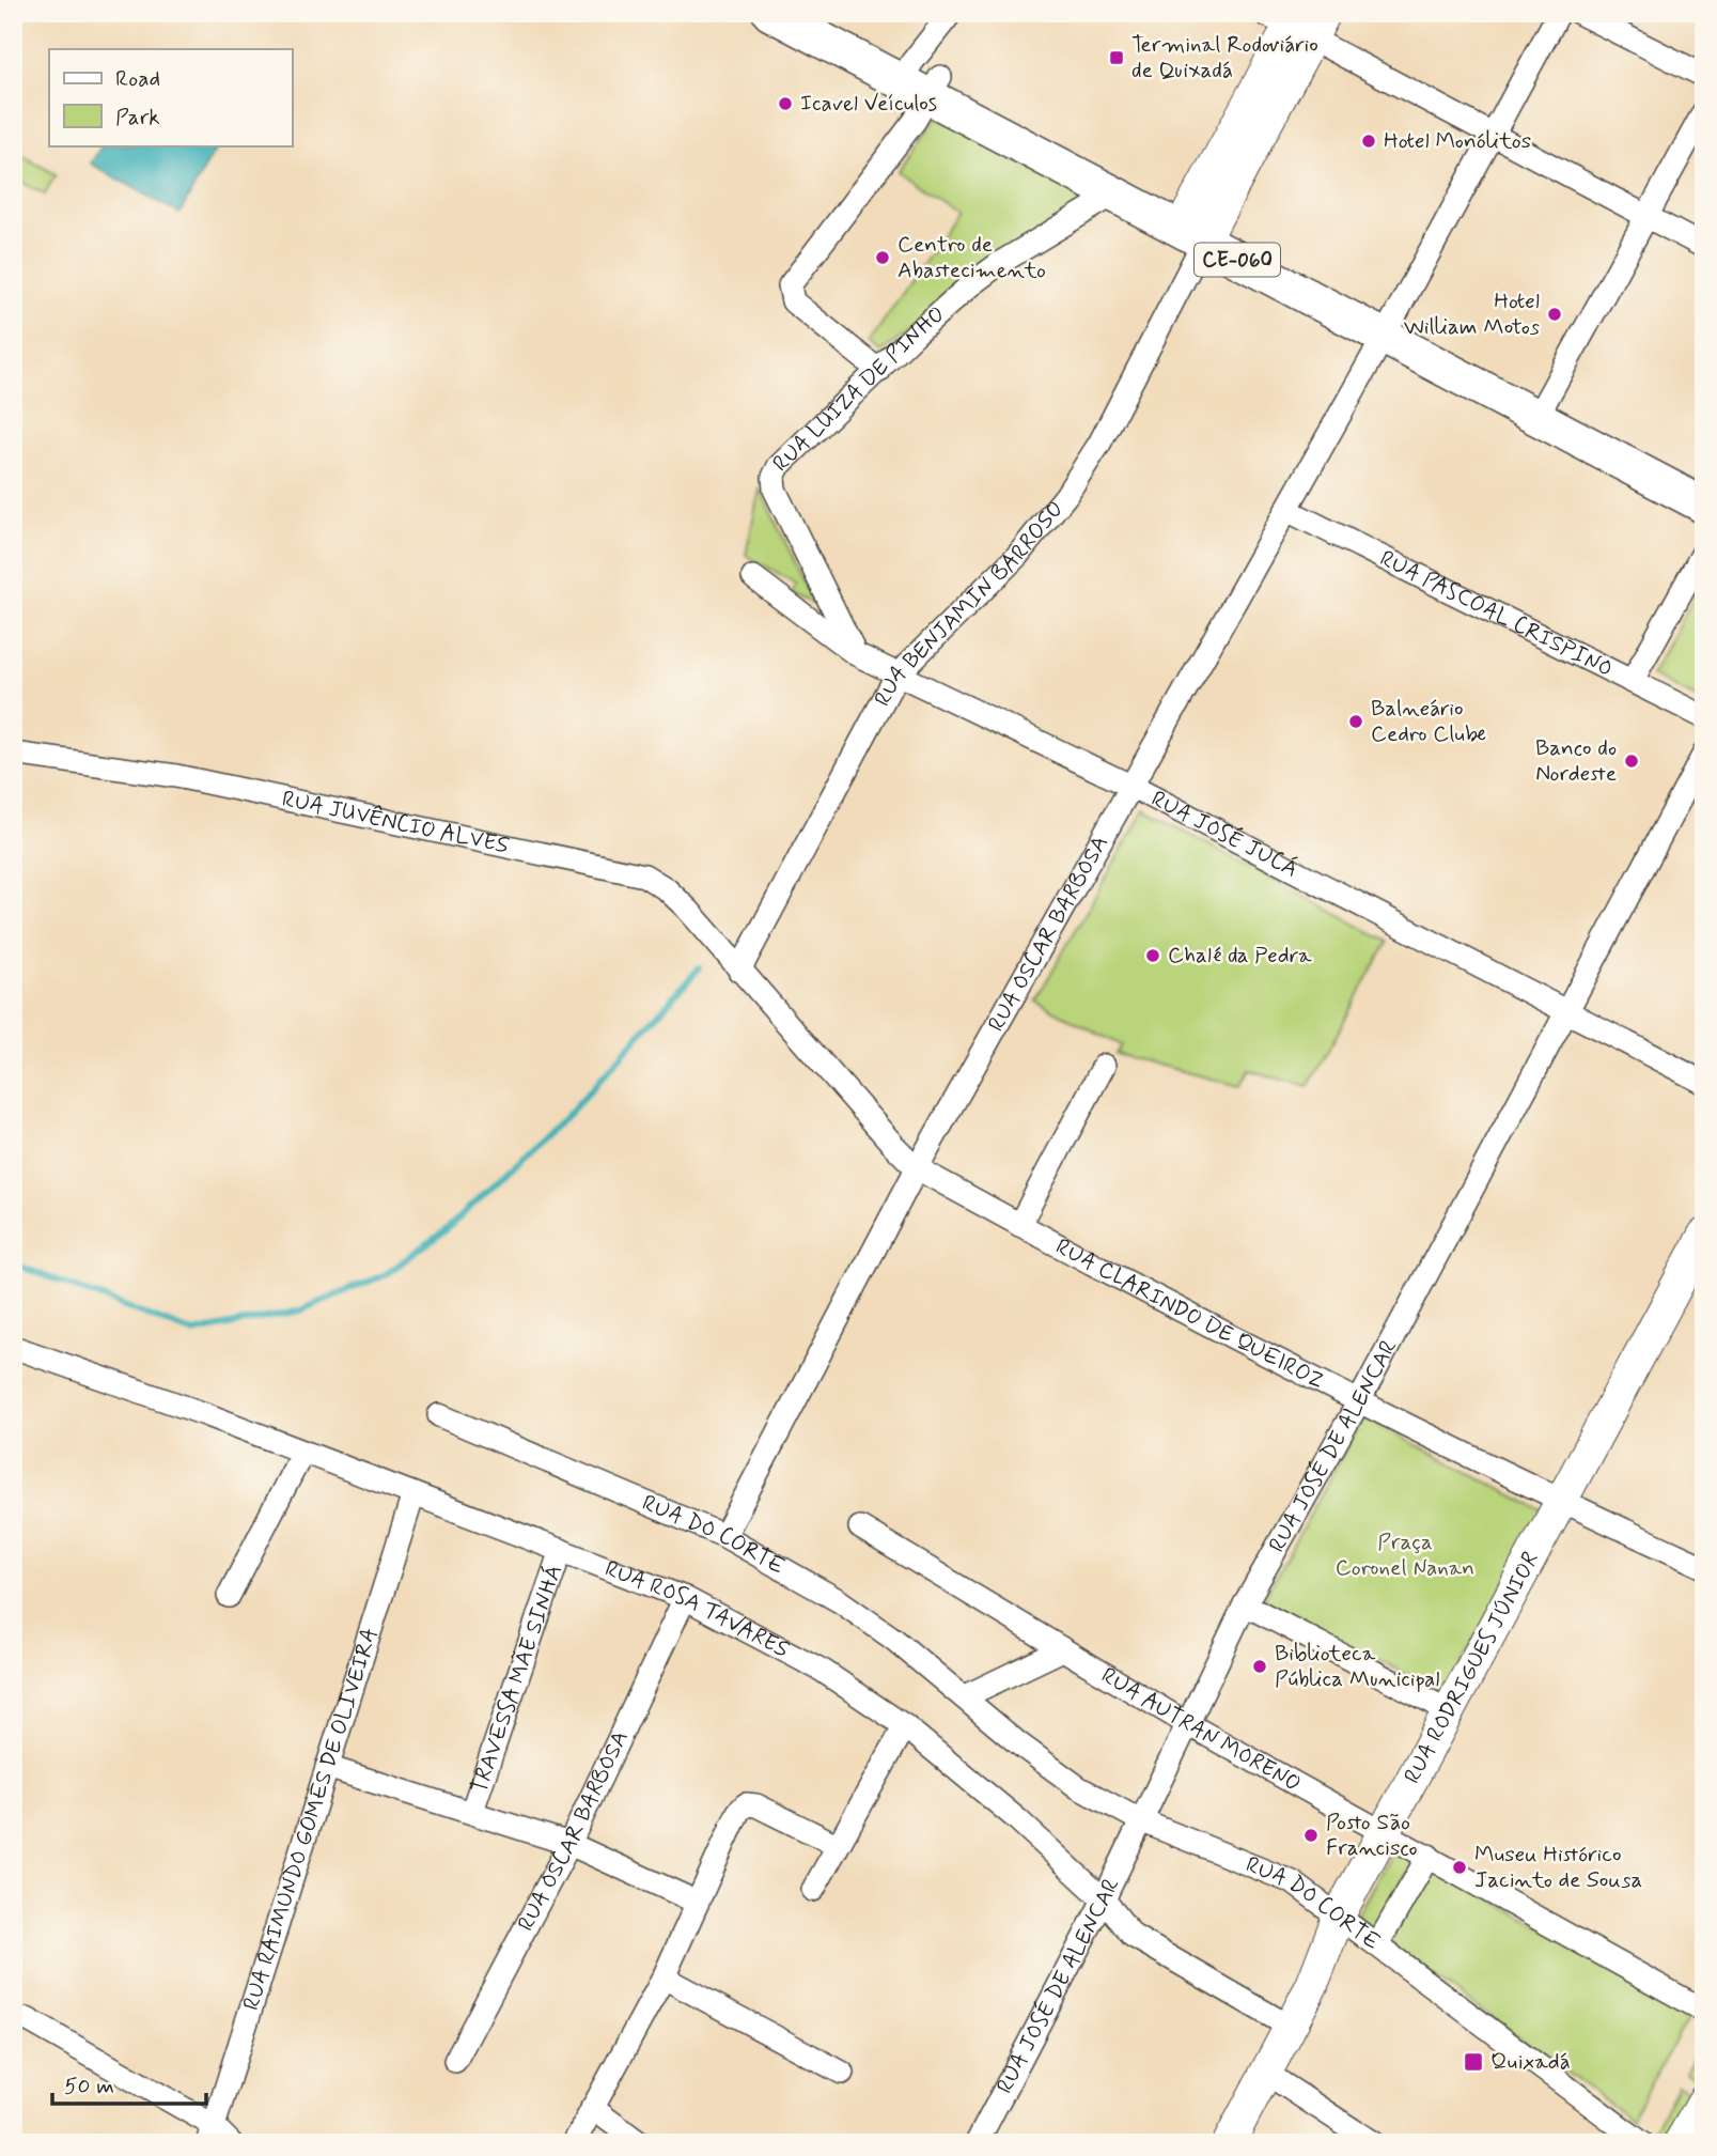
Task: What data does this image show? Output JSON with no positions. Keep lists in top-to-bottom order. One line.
{"streets":{"main road":["CE-060","RUA RODRIGUES JÚNIOR"],"street":["RUA LUIZA DE PINHO","RUA BENJAMIN BARROSO","RUA PASCOAL CRISPINO","RUA JUVÊNCIO ALVES","RUA JOSÉ JUCÁ","RUA OSCAR BARBOSA","RUA CLARINDO DE QUEIROZ","RUA JOSÉ DE ALENCAR","RUA DO CORTE","RUA ROSA TAVARES","TRAVESSA MÃE SINHÁ","RUA AUTRAN MORENO","RUA RAIMUNDO GOMES DE OLIVEIRA"]},"crossings":[["CE-060","RUA LUIZA DE PINHO"],["CE-060","RUA BENJAMIN BARROSO"],["CE-060","RUA OSCAR BARBOSA"],["RUA LUIZA DE PINHO","RUA JOSÉ JUCÁ"],["RUA BENJAMIN BARROSO","RUA JUVÊNCIO ALVES"],["RUA BENJAMIN BARROSO","RUA JOSÉ JUCÁ"],["RUA BENJAMIN BARROSO","RUA CLARINDO DE QUEIROZ"],["RUA PASCOAL CRISPINO","RUA OSCAR BARBOSA"],["RUA JUVÊNCIO ALVES","RUA CLARINDO DE QUEIROZ"],["RUA JOSÉ JUCÁ","RUA OSCAR BARBOSA"],["RUA JOSÉ JUCÁ","RUA JOSÉ DE ALENCAR"],["RUA OSCAR BARBOSA","RUA CLARINDO DE QUEIROZ"],["RUA OSCAR BARBOSA","RUA DO CORTE"],["RUA OSCAR BARBOSA","RUA ROSA TAVARES"],["RUA CLARINDO DE QUEIROZ","RUA JOSÉ DE ALENCAR"],["RUA CLARINDO DE QUEIROZ","RUA RODRIGUES JÚNIOR"],["RUA JOSÉ DE ALENCAR","RUA DO CORTE"],["RUA JOSÉ DE ALENCAR","RUA ROSA TAVARES"],["RUA JOSÉ DE ALENCAR","RUA AUTRAN MORENO"],["RUA DO CORTE","RUA RODRIGUES JÚNIOR"],["RUA ROSA TAVARES","RUA RODRIGUES JÚNIOR"],["RUA ROSA TAVARES","TRAVESSA MÃE SINHÁ"],["RUA ROSA TAVARES","RUA RAIMUNDO GOMES DE OLIVEIRA"],["RUA RODRIGUES JÚNIOR","RUA AUTRAN MORENO"]],"parks":["Praça Coronel Nanan"],"places":{"transit":["Terminal Rodoviário de Quixadá","Quixadá"],"other":["Icavel Veículos","Hotel Monólitos","Centro de Abastecimento","Hotel William Motos","Balneário Cedro Clube","Banco do Nordeste","Chalé da Pedra","Biblioteca Pública Municipal","Posto São Francisco","Museu Histórico Jacinto de Sousa"]},"legend":["Road","Park"],"scale_bar":"50 m"}
